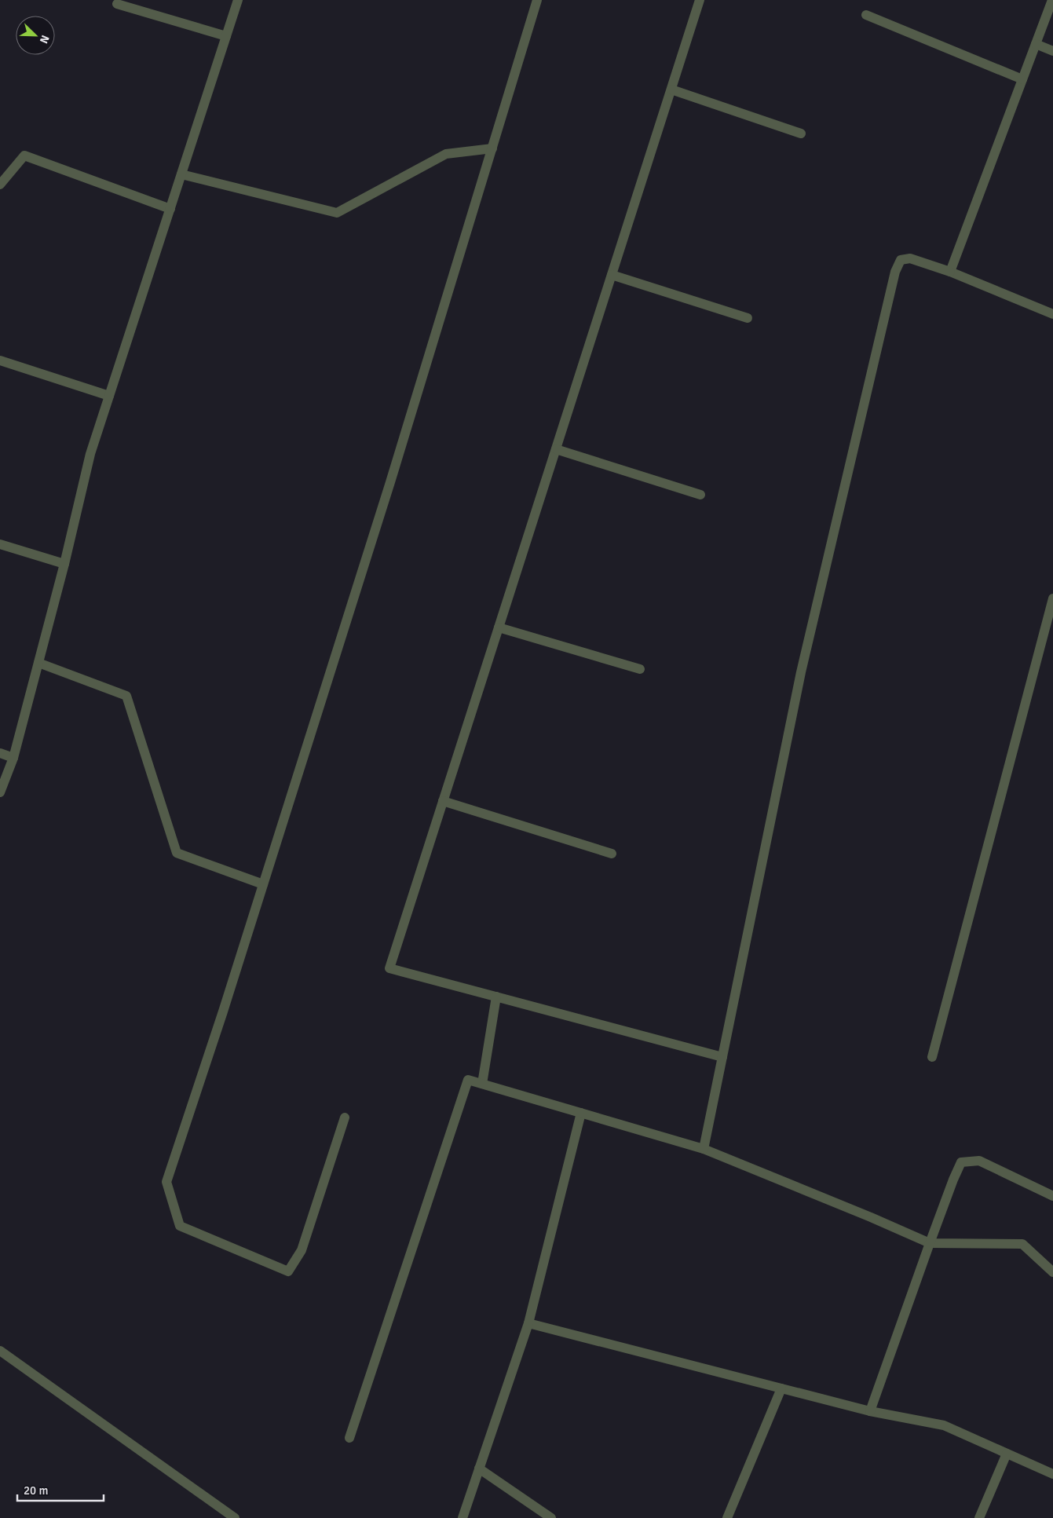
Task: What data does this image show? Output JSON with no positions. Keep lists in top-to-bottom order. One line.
{"scale_bar":"20 m","north":"bottom right"}
